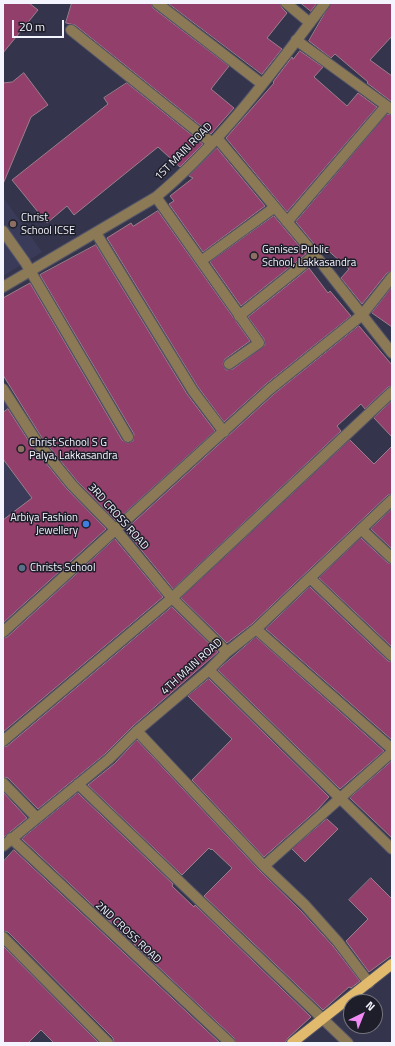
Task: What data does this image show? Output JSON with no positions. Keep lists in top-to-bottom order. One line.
{"streets":{"street":["1ST MAIN ROAD","3RD CROSS ROAD","4TH MAIN ROAD","2ND CROSS ROAD"]},"crossings":[["3RD CROSS ROAD","4TH MAIN ROAD"],["4TH MAIN ROAD","2ND CROSS ROAD"]],"places":["Christ School ICSE","Genises Public School, Lakkasandra","Christ School S G Palya, Lakkasandra","Arbiya Fashion Jewellery","Christs School"],"scale_bar":"20 m","north":"top right"}
